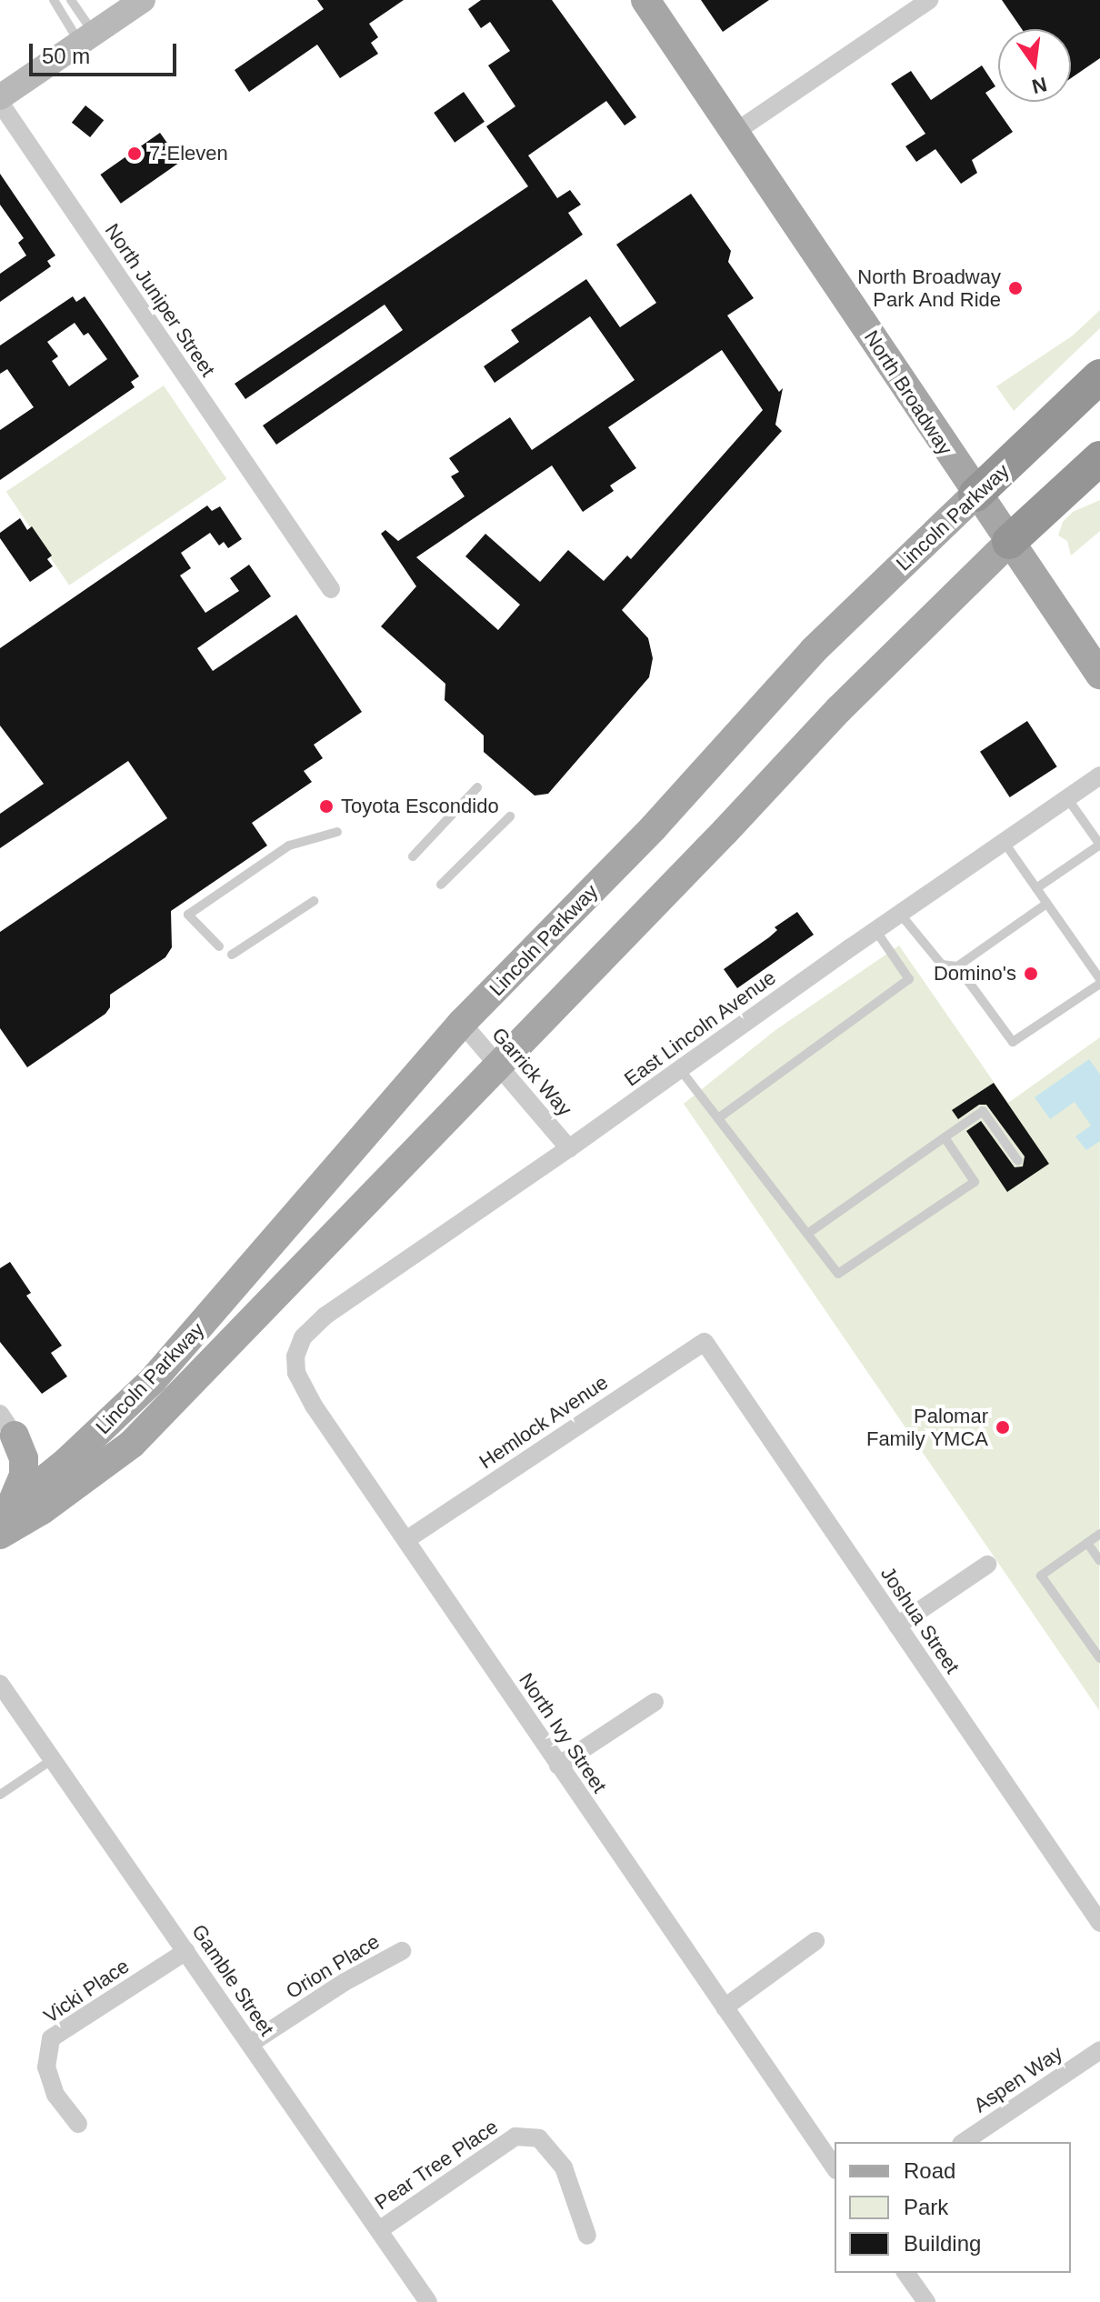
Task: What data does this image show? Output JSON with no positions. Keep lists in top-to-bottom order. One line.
{"streets":{"highway":["Lincoln Parkway"],"main road":["North Broadway"],"street":["North Juniper Street","East Lincoln Avenue","Garrick Way","Hemlock Avenue","Joshua Street","North Ivy Street","Orion Place","Gamble Street","Vicki Place","Aspen Way","Pear Tree Place"]},"crossings":[["North Broadway","Lincoln Parkway"],["Lincoln Parkway","Garrick Way"],["East Lincoln Avenue","Garrick Way"],["East Lincoln Avenue","North Ivy Street"],["Hemlock Avenue","Joshua Street"],["Hemlock Avenue","North Ivy Street"],["Orion Place","Gamble Street"],["Gamble Street","Vicki Place"],["Gamble Street","Pear Tree Place"]],"places":["7-Eleven","North Broadway Park And Ride","Toyota Escondido","Domino's","Palomar Family YMCA"],"legend":["Road","Park","Building"],"scale_bar":"50 m","north":"bottom"}
